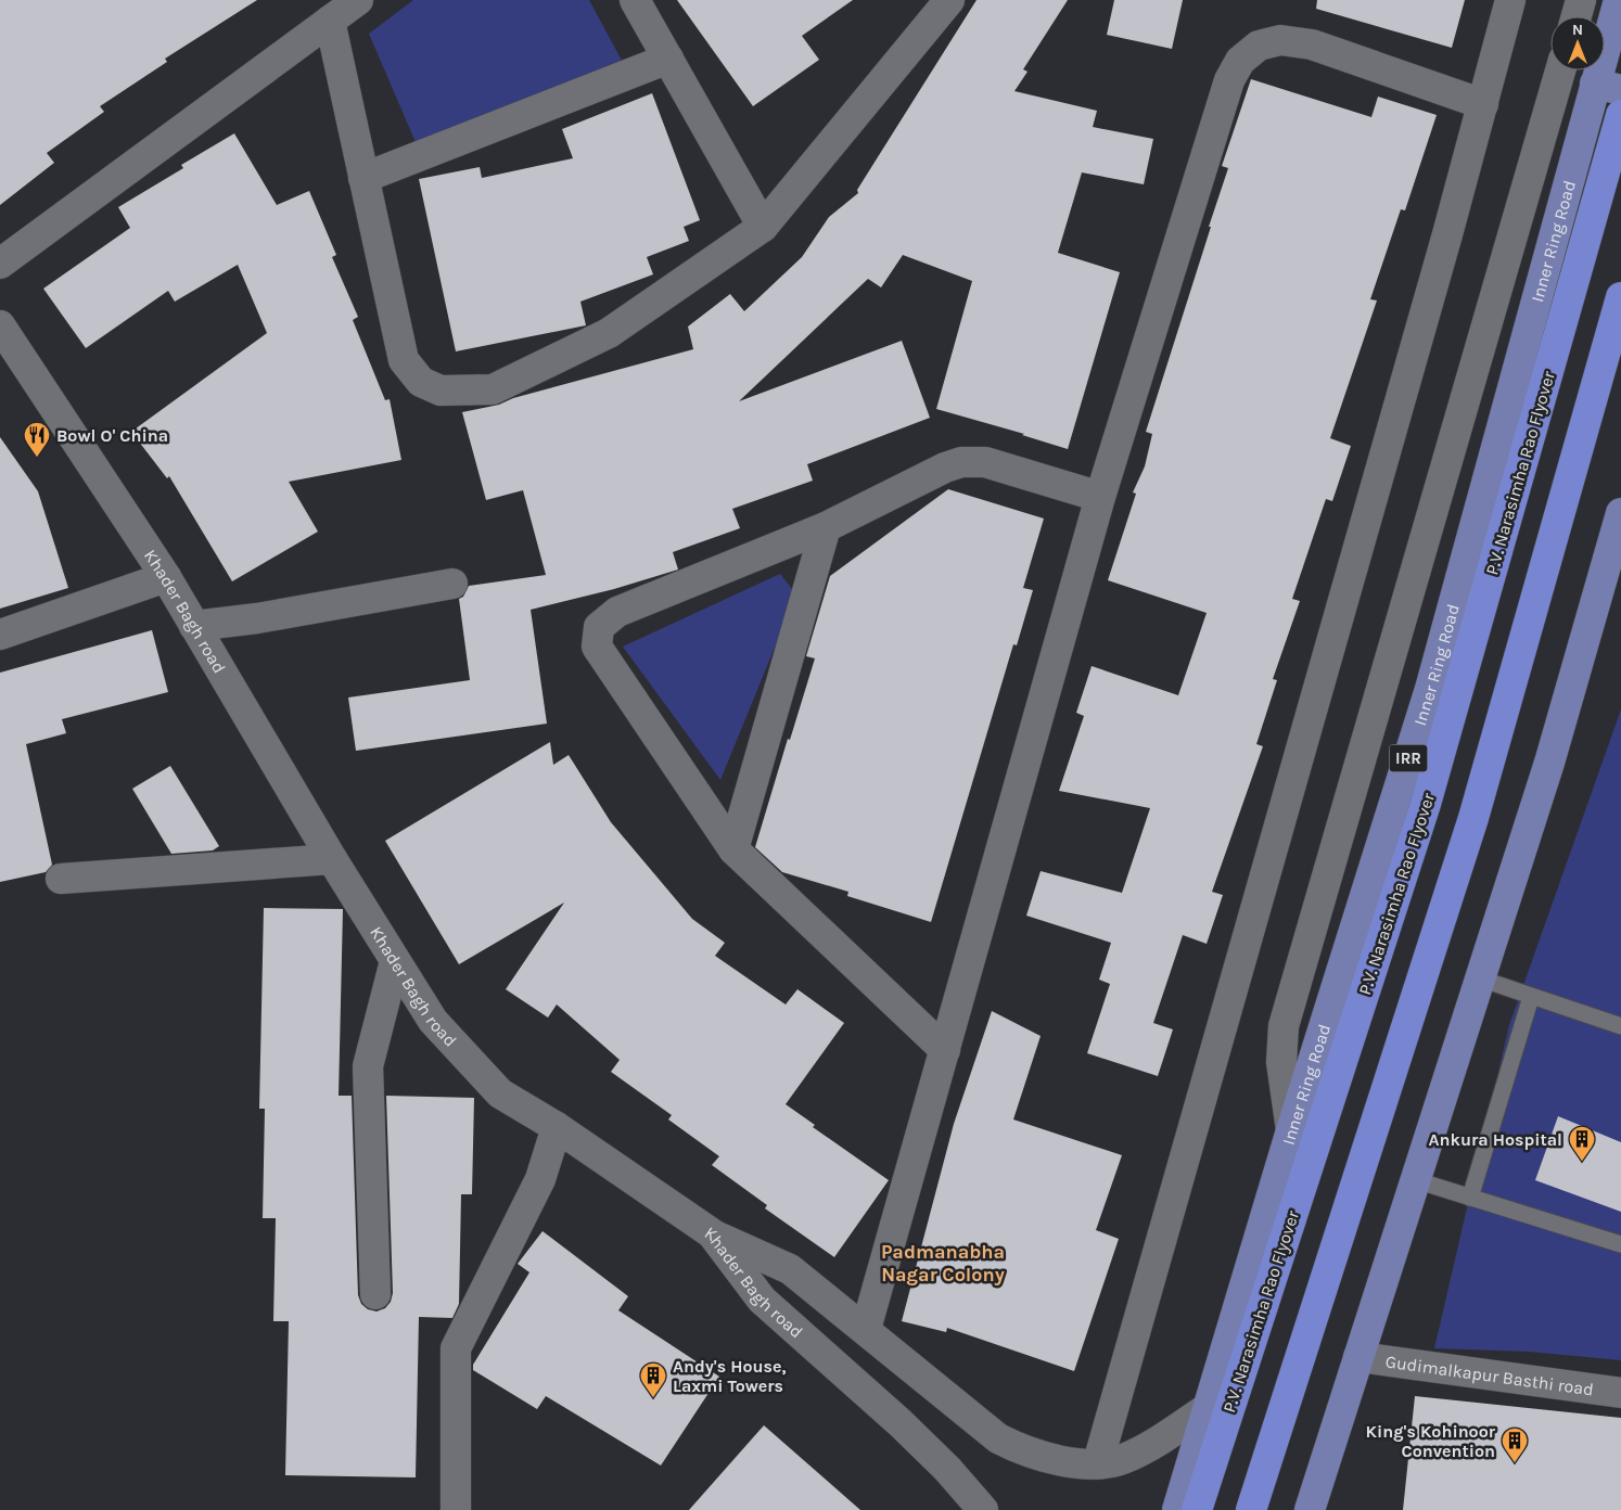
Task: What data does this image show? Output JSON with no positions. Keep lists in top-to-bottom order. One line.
{"streets":{"highway":["P.V. Narasimha Rao Flyover"],"main road":["Inner Ring Road","IRR"],"street":["Khader Bagh road","Gudimalkapur Basthi road"]},"districts":["Padmanabha Nagar Colony"],"places":{"restaurant":["Bowl O' China"],"building":["Ankura Hospital","Andy's House, Laxmi Towers","King's Kohinoor Convention"]},"north":"top"}
